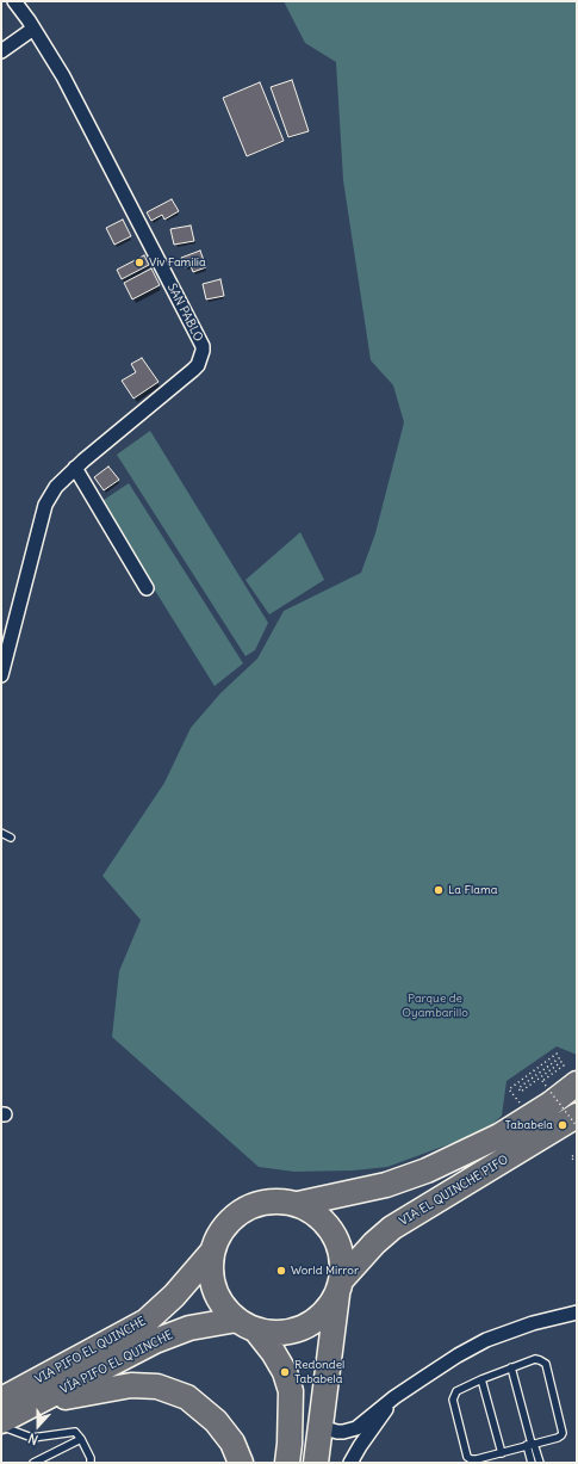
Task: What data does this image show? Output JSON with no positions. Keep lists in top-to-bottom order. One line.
{"streets":{"highway":["VIA EL QUINCHE PIFO","VIA PIFO EL QUINCHE","VÍA PIFO EL QUINCHE"],"street":["SAN PABLO"]},"crossings":[["VIA EL QUINCHE PIFO","VIA PIFO EL QUINCHE"],["VIA EL QUINCHE PIFO","VÍA PIFO EL QUINCHE"],["VIA PIFO EL QUINCHE","VÍA PIFO EL QUINCHE"]],"parks":["Parque de Oyambarillo"],"places":["Viv Familia","La Flama","Tababela","World Mirror","Redondel Tababela"],"north":"bottom"}
